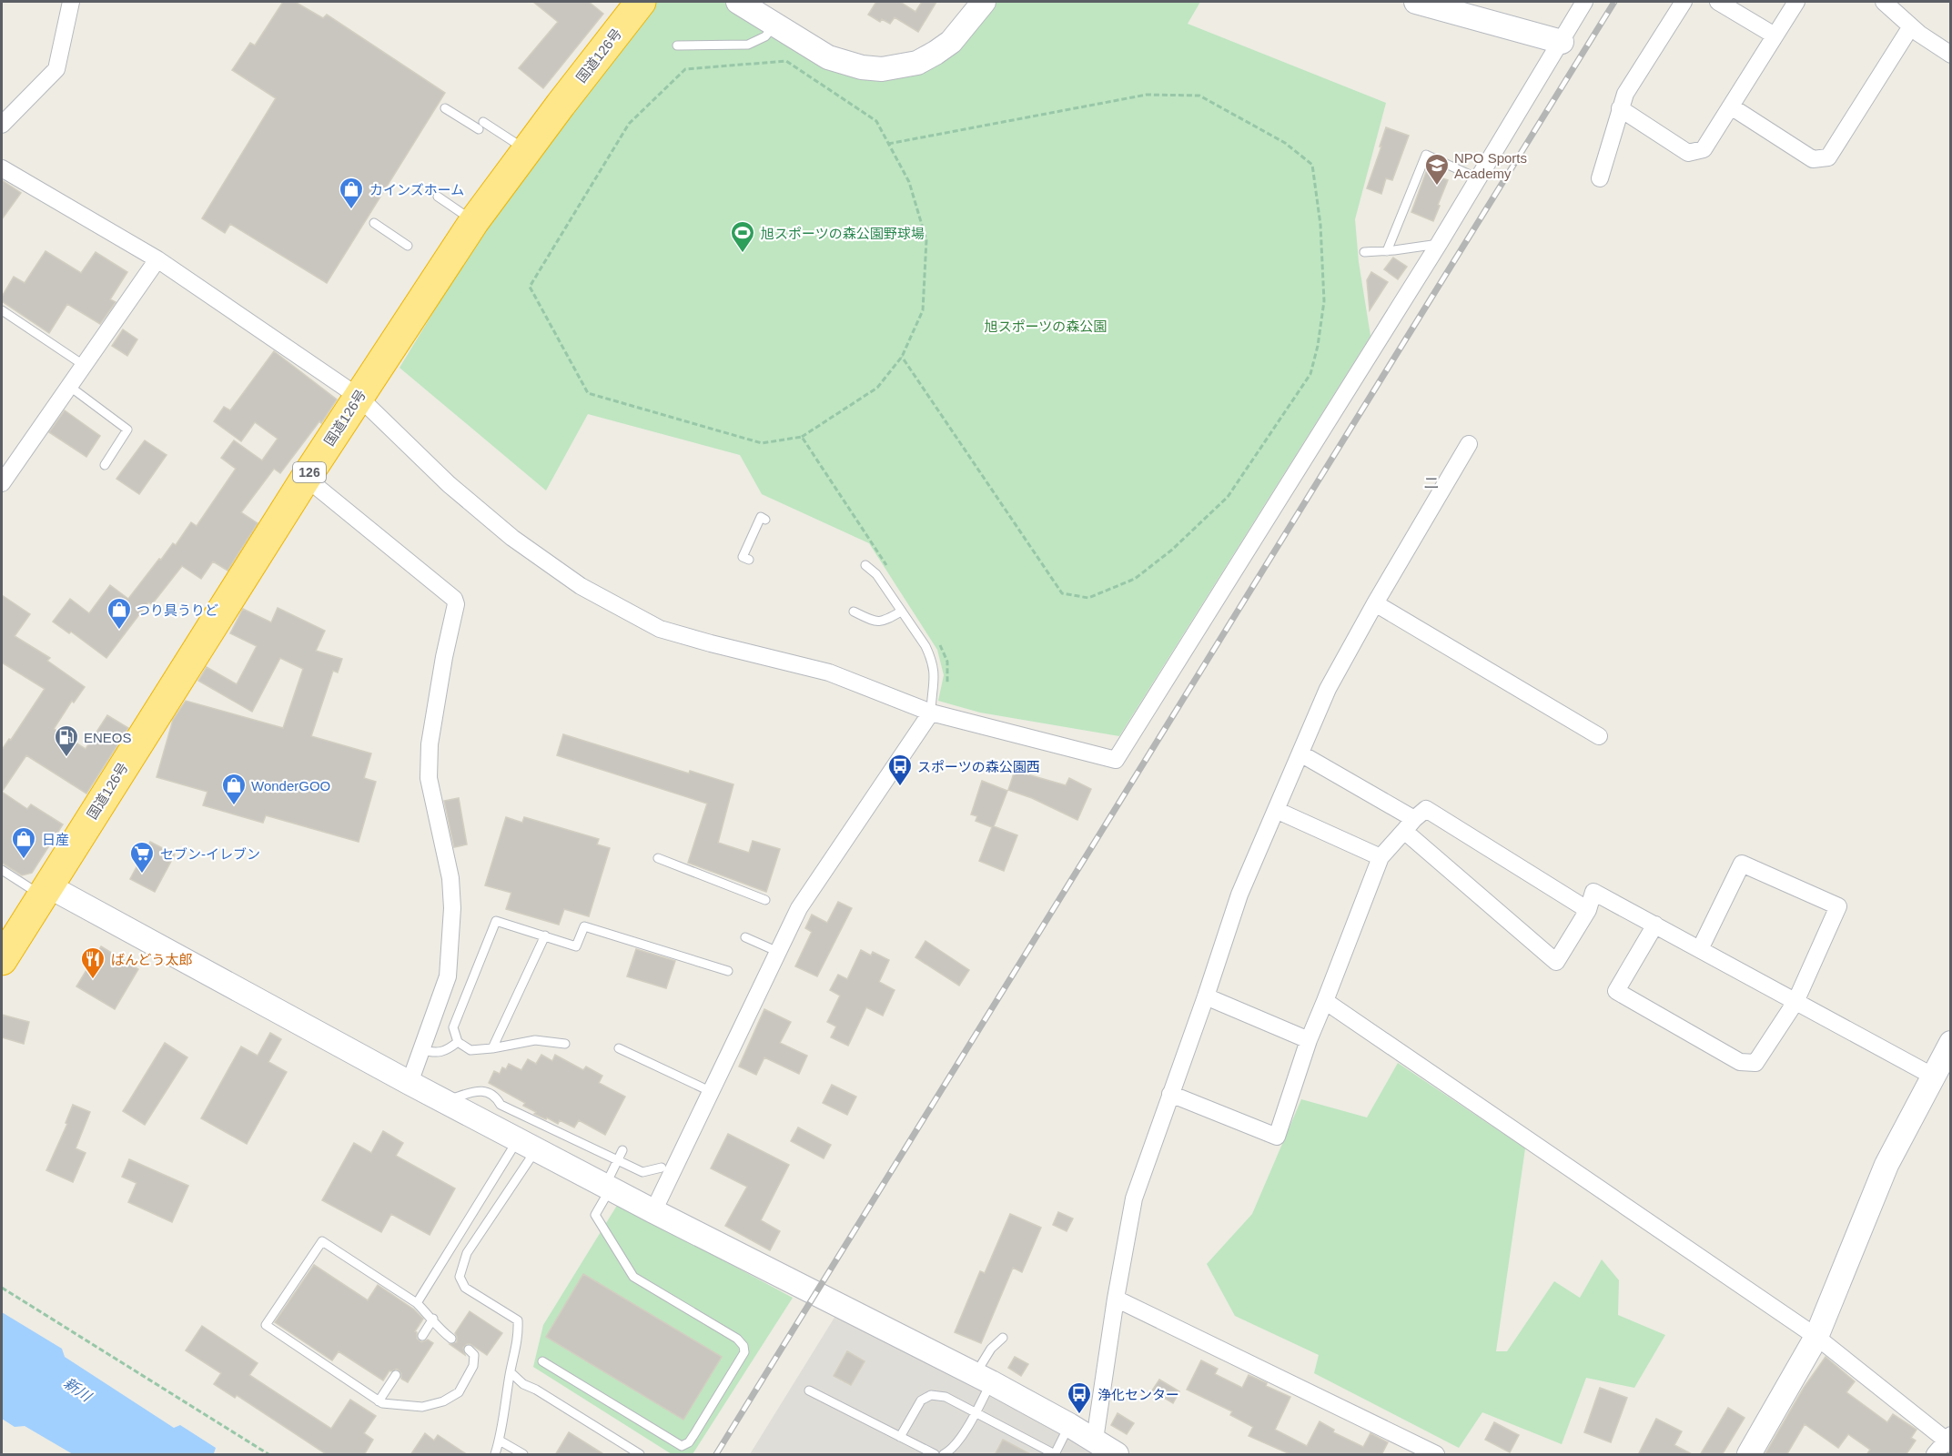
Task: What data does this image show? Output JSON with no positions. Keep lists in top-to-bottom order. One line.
{"streets":{"highway":["国道126号","126"]},"districts":["ニ"],"water":["新川"],"parks":["旭スポーツの森公園"],"places":{"school or university":["NPO Sports Academy"],"shop":["カインズホーム","つり具うりど","WonderGOO","日産"],"sports":["旭スポーツの森公園野球場"],"fuel station":["ENEOS"],"bus stop":["スポーツの森公園西","浄化センター"],"supermarket":["セブン-イレブン"],"restaurant":["ばんどう太郎"]}}
